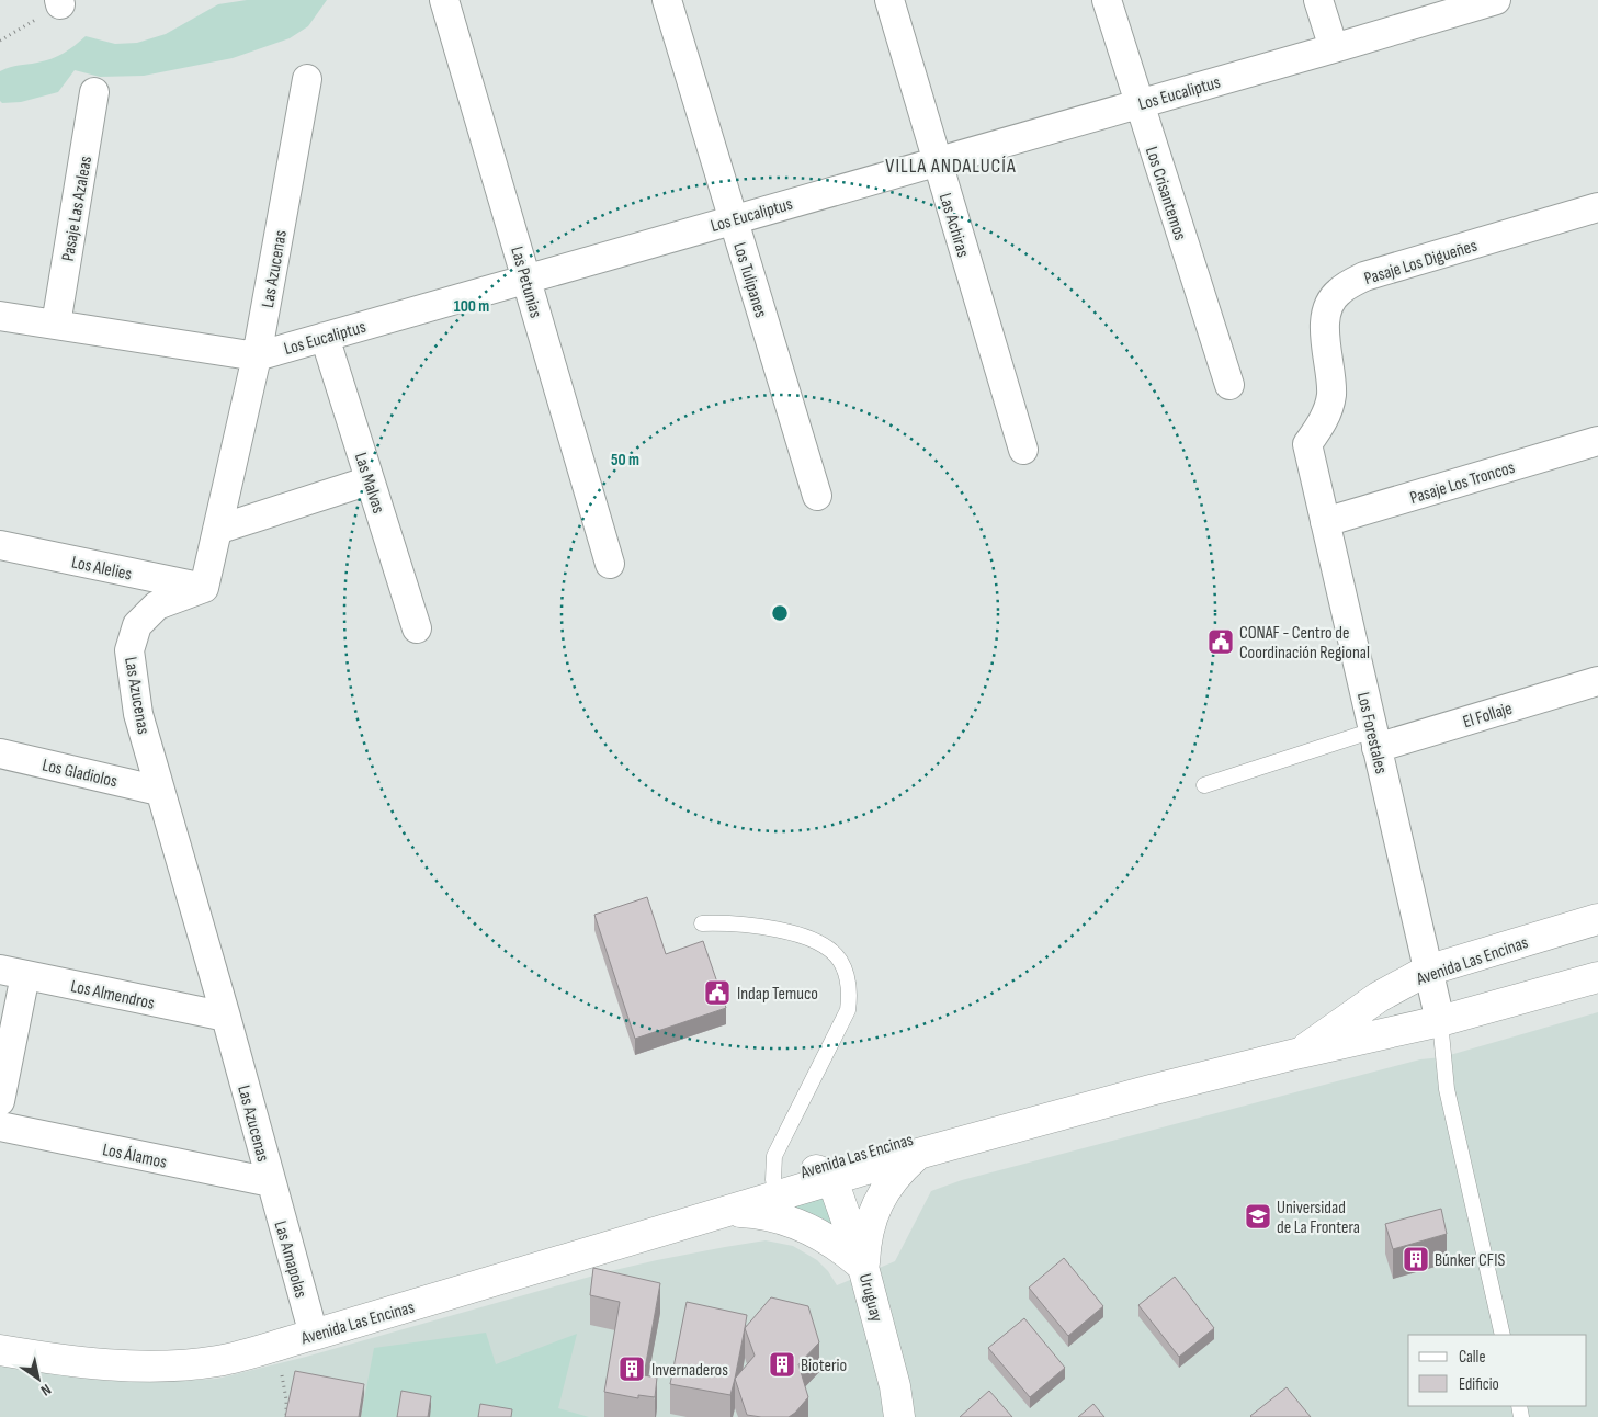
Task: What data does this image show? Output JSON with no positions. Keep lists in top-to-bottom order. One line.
{"streets":{"main road":["Avenida Las Encinas","Uruguay"],"street":["Los Eucaliptus","Los Crisantemos","Pasaje Las Azaleas","Las Achiras","Pasaje Los Digueñes","Las Azucenas","Los Tulipanes","Las Petunias","Pasaje Los Troncos","Las Malvas","Los Alelies","El Follaje","Los Forestales","Los Gladiolos","Los Almendros","Los Álamos","Las Amapolas"]},"crossings":[["Los Eucaliptus","Los Crisantemos"],["Los Eucaliptus","Pasaje Las Azaleas"],["Los Eucaliptus","Las Achiras"],["Los Eucaliptus","Las Azucenas"],["Los Eucaliptus","Los Tulipanes"],["Los Eucaliptus","Las Petunias"],["Los Eucaliptus","Las Malvas"],["Pasaje Los Digueñes","Los Forestales"],["Las Azucenas","Los Alelies"],["Las Azucenas","Los Gladiolos"],["Las Azucenas","Los Almendros"],["Las Azucenas","Los Álamos"],["Las Azucenas","Las Amapolas"],["Pasaje Los Troncos","Los Forestales"],["El Follaje","Los Forestales"],["Los Forestales","Avenida Las Encinas"],["Avenida Las Encinas","Las Amapolas"],["Avenida Las Encinas","Uruguay"],["Los Álamos","Las Amapolas"]],"districts":["VILLA ANDALUCÍA"],"places":{"public building":["CONAF - Centro de Coordinación Regional","Indap Temuco"],"school or university":["Universidad de La Frontera"],"building":["Búnker CFIS","Bioterio","Invernaderos"]},"legend":["Calle","Edificio"],"north":"bottom right","rings":["100 m","50 m"]}
